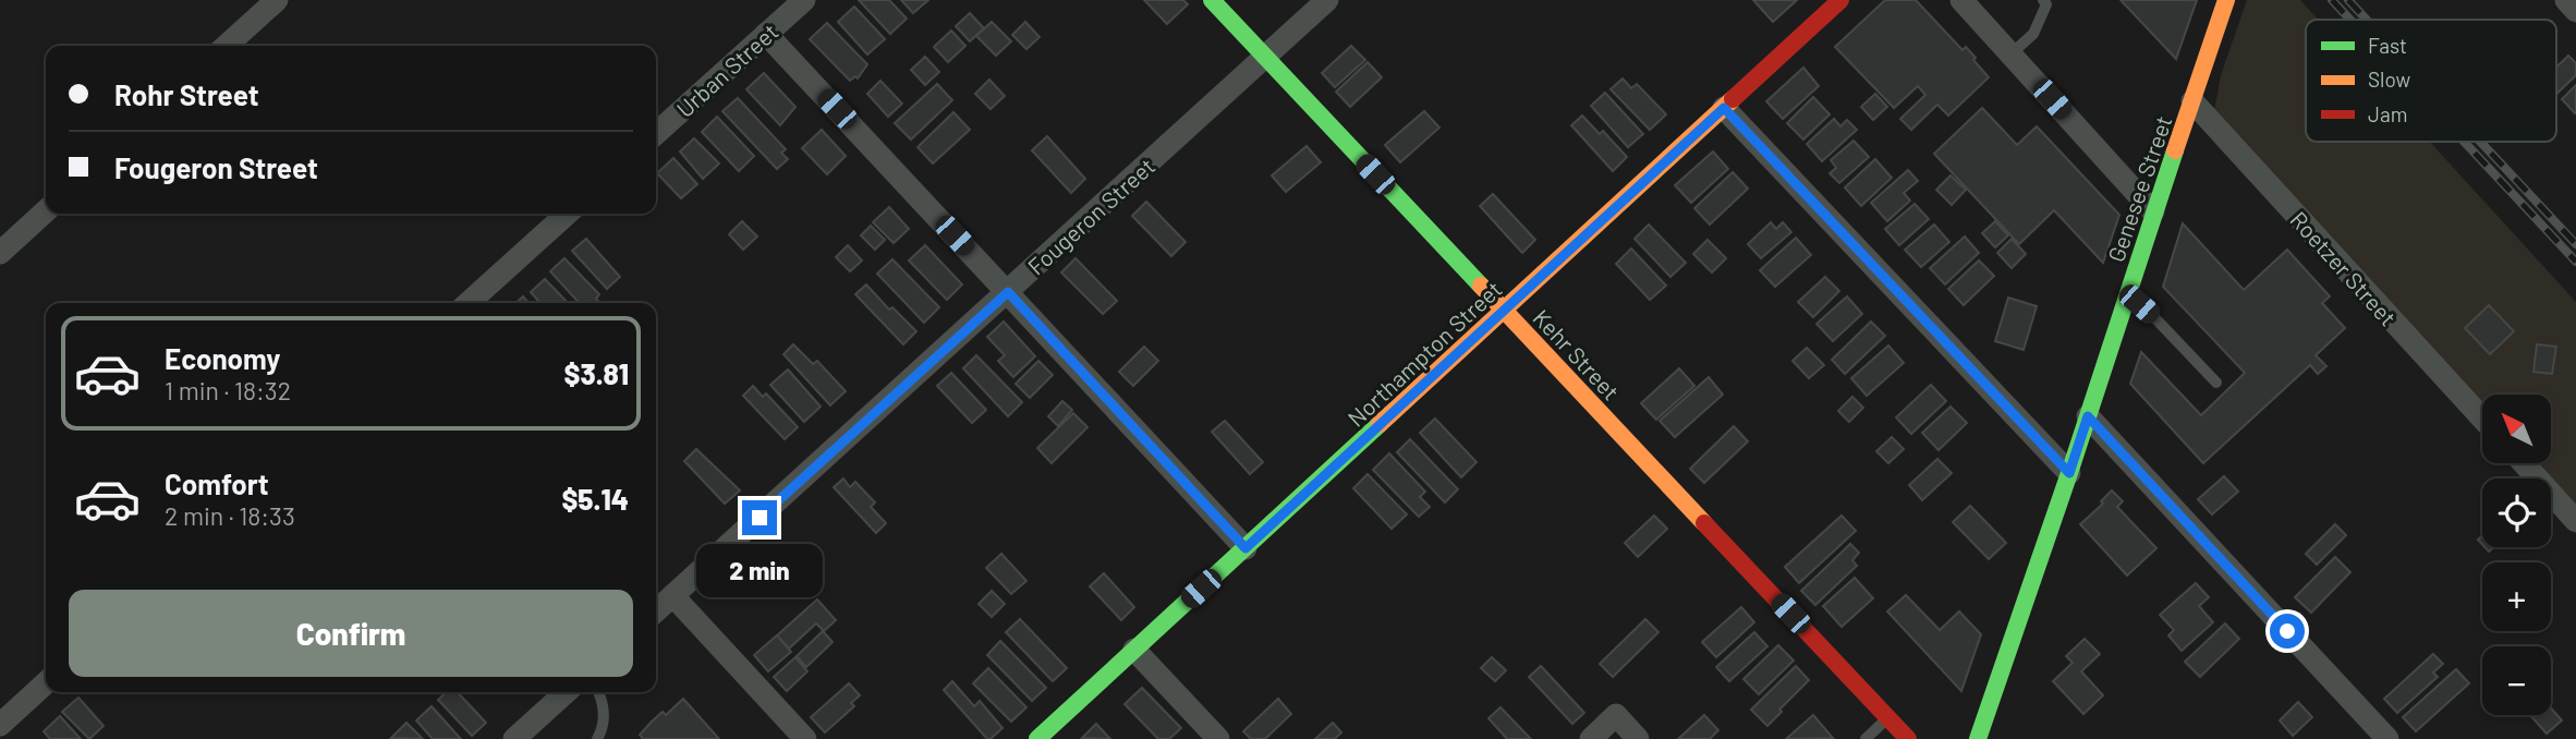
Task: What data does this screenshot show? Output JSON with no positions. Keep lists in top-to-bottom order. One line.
{"streets":{"street":["Urban Street","Genesee Street","Fougeron Street","Roetzer Street","Northampton Street","Kehr Street"]},"crossings":[["Genesee Street","Roetzer Street"],["Fougeron Street","Kehr Street"],["Northampton Street","Kehr Street"]],"legend":["Fast","Slow","Jam"],"north":"top left","page":{"banner":["Rohr Street","Fougeron Street"],"list":[{"name":"Economy","note":"1 min · 18:32","value":"$3.81"},{"name":"Comfort","note":"2 min · 18:33","value":"$5.14"}],"map_buttons":["+","−"],"bubble":"2 min","buttons":"Confirm"}}
